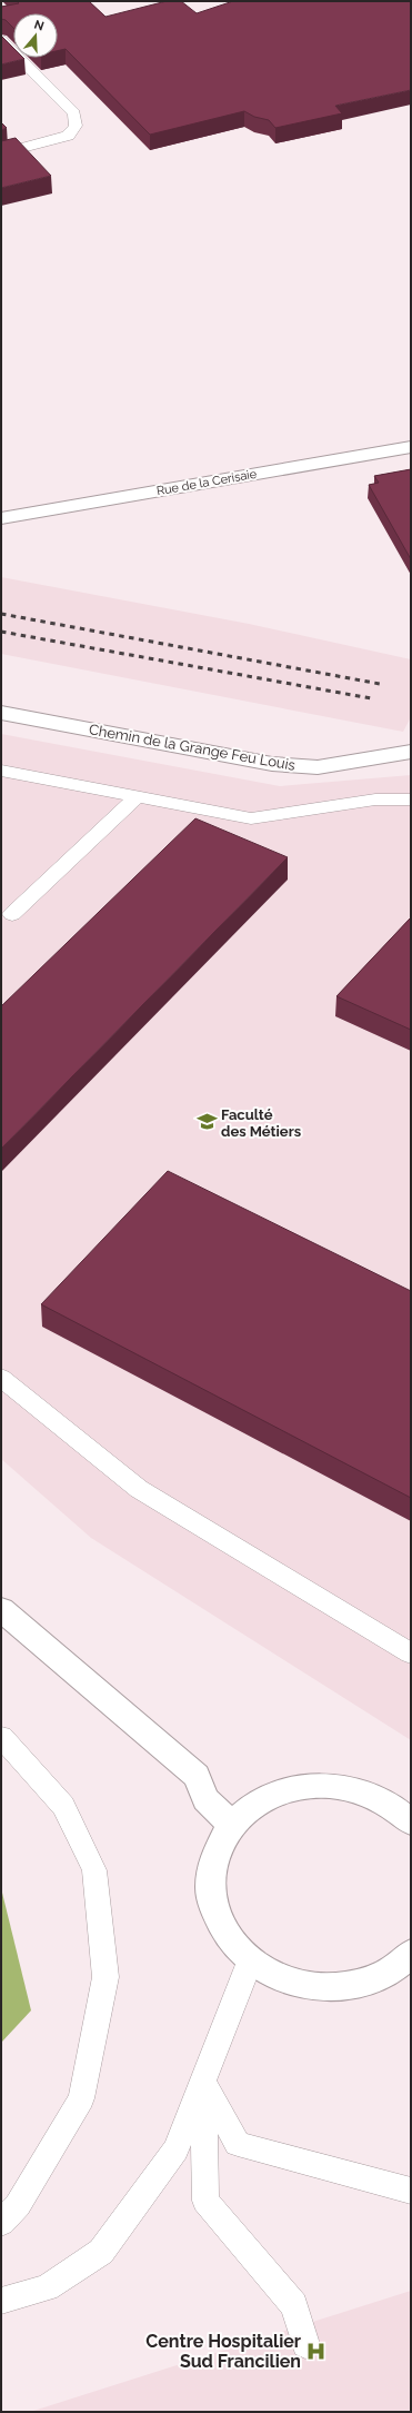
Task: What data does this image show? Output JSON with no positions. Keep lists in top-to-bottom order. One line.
{"streets":{"street":["Rue de la Cerisaie","Chemin de la Grange Feu Louis"]},"places":{"school or university":["Faculté des Métiers"],"hospital":["Centre Hospitalier Sud Francilien"]},"north":"top"}
